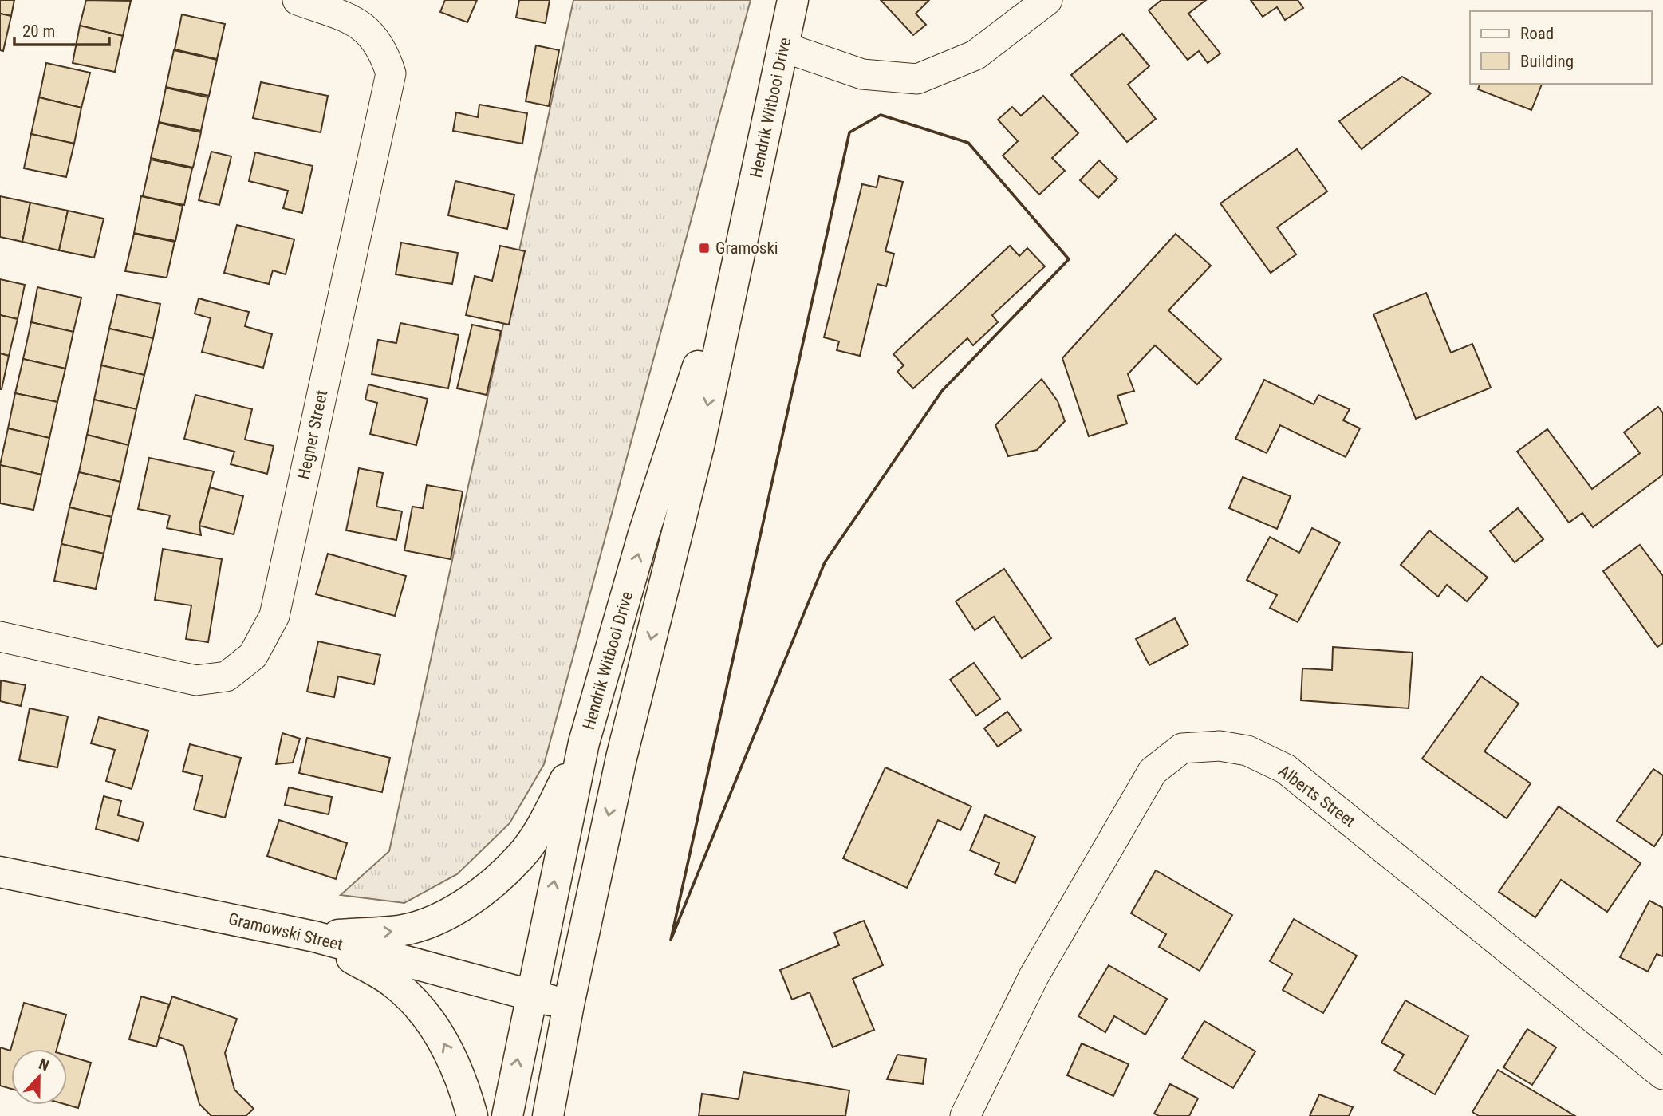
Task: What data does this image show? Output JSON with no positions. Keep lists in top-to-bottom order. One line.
{"streets":{"main road":["Hendrik Witbooi Drive","Gramowski Street"],"street":["Hegner Street","Alberts Street"]},"crossings":[["Hendrik Witbooi Drive","Gramowski Street"]],"places":{"transit":["Gramoski"]},"legend":["Road","Building"],"scale_bar":"20 m","north":"top"}
